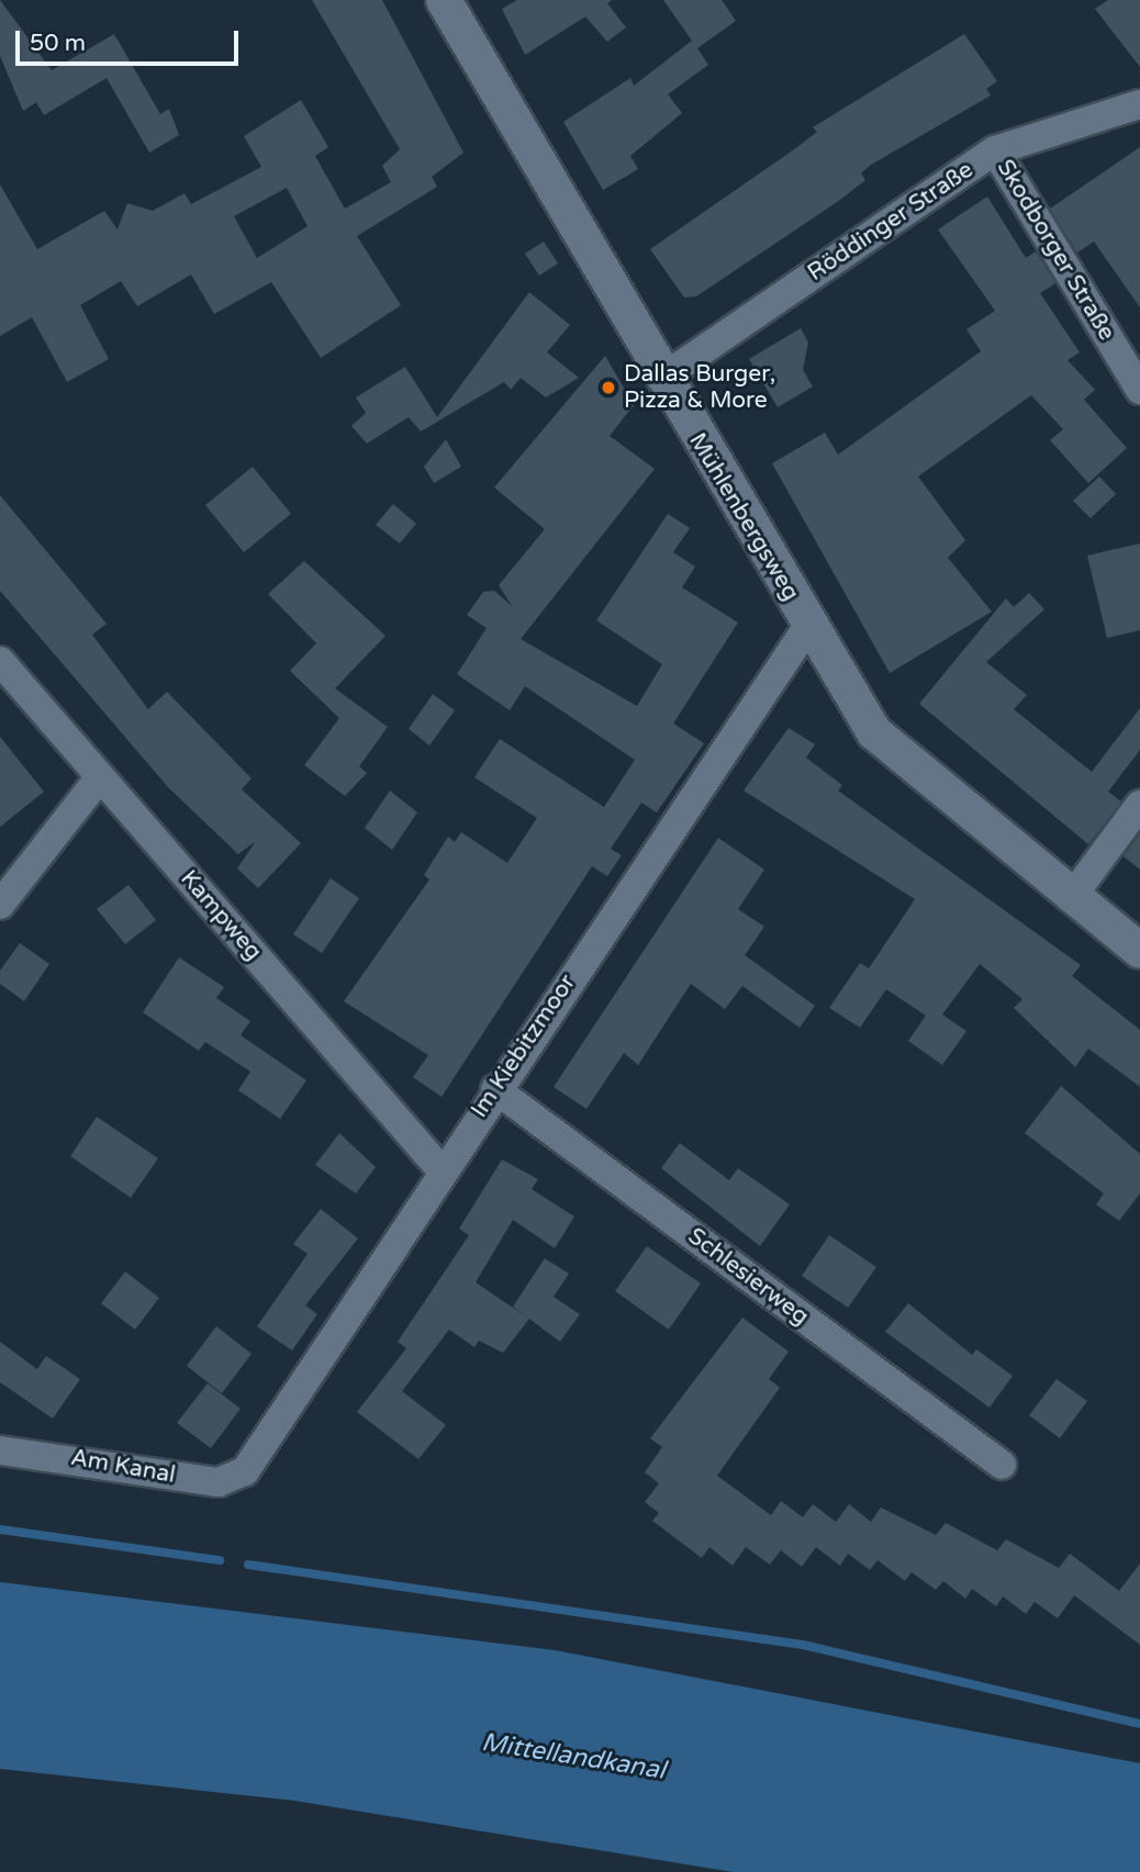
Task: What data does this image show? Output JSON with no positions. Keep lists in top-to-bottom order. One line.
{"streets":{"street":["Röddinger Straße","Skodborger Straße","Mühlenbergsweg","Kampweg","Im Kiebitzmoor","Schlesierweg","Am Kanal"]},"crossings":[["Röddinger Straße","Skodborger Straße"],["Röddinger Straße","Mühlenbergsweg"],["Mühlenbergsweg","Im Kiebitzmoor"],["Kampweg","Im Kiebitzmoor"],["Im Kiebitzmoor","Schlesierweg"],["Im Kiebitzmoor","Am Kanal"]],"water":["Mittellandkanal"],"places":["Dallas Burger, Pizza & More"],"scale_bar":"50 m"}
